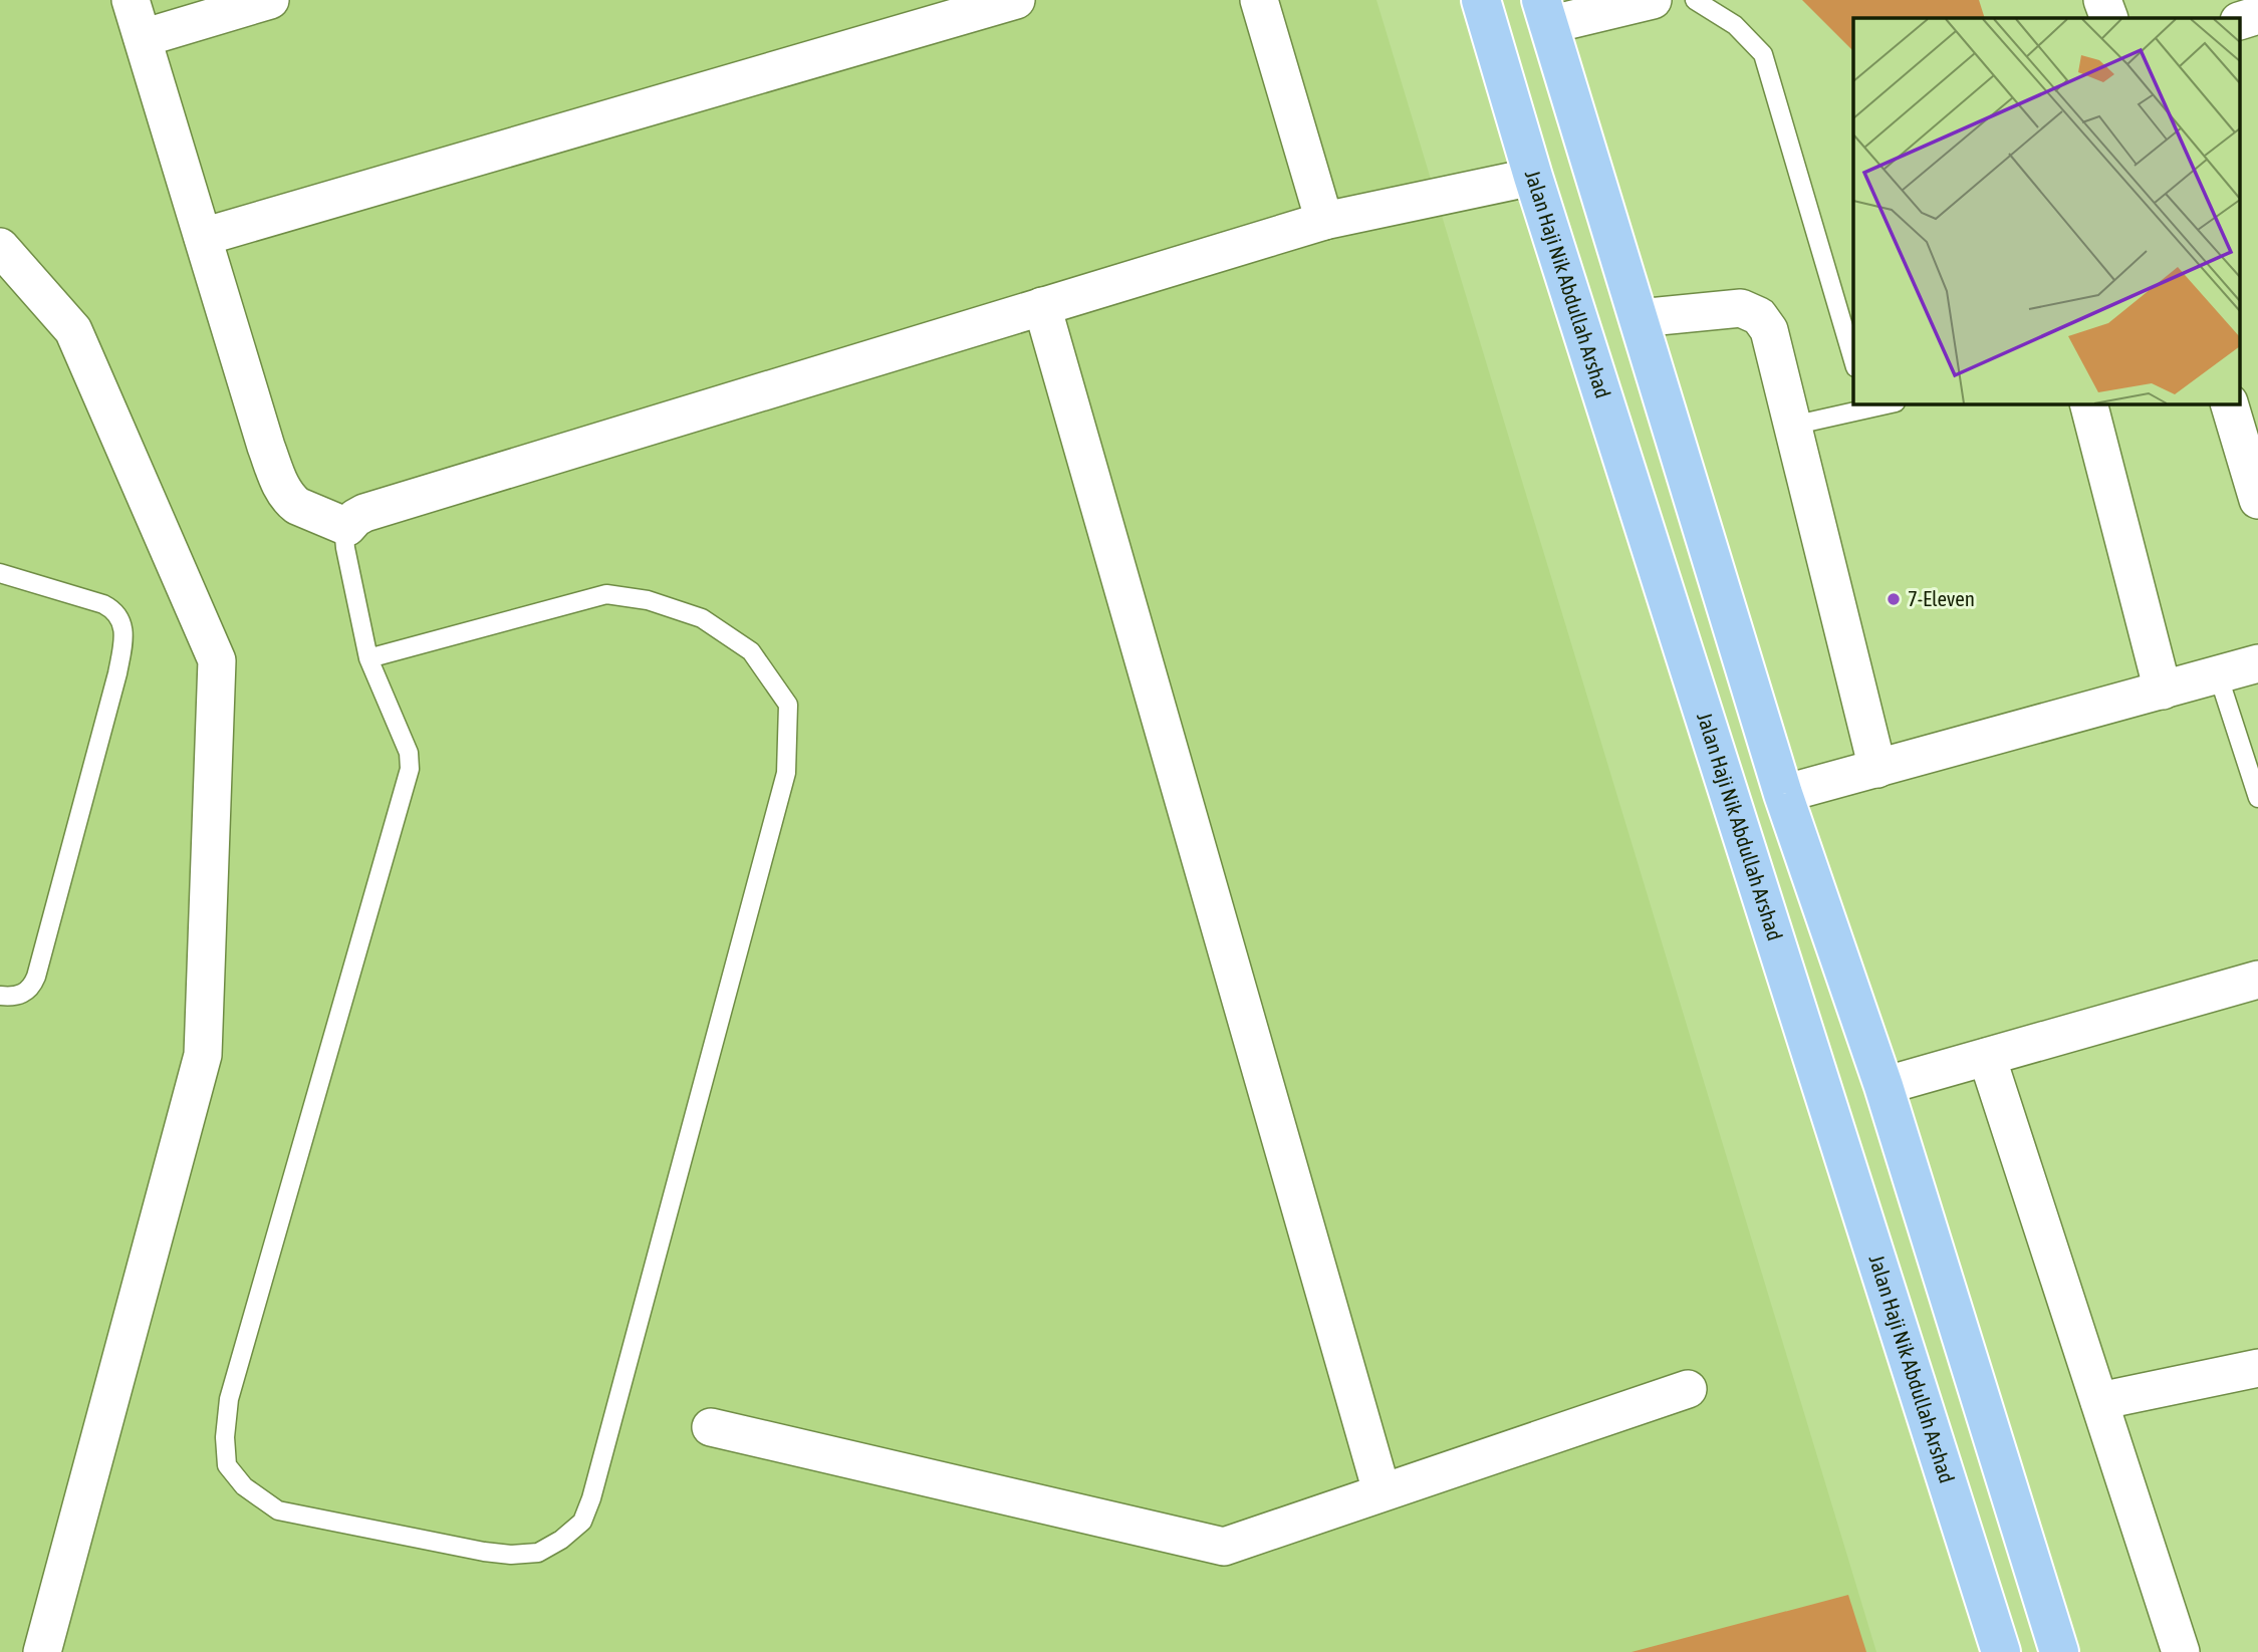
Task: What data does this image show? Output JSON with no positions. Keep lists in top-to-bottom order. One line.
{"streets":{"main road":["Jalan Haji Nik Abdullah Arshad"]},"places":["7-Eleven"]}
